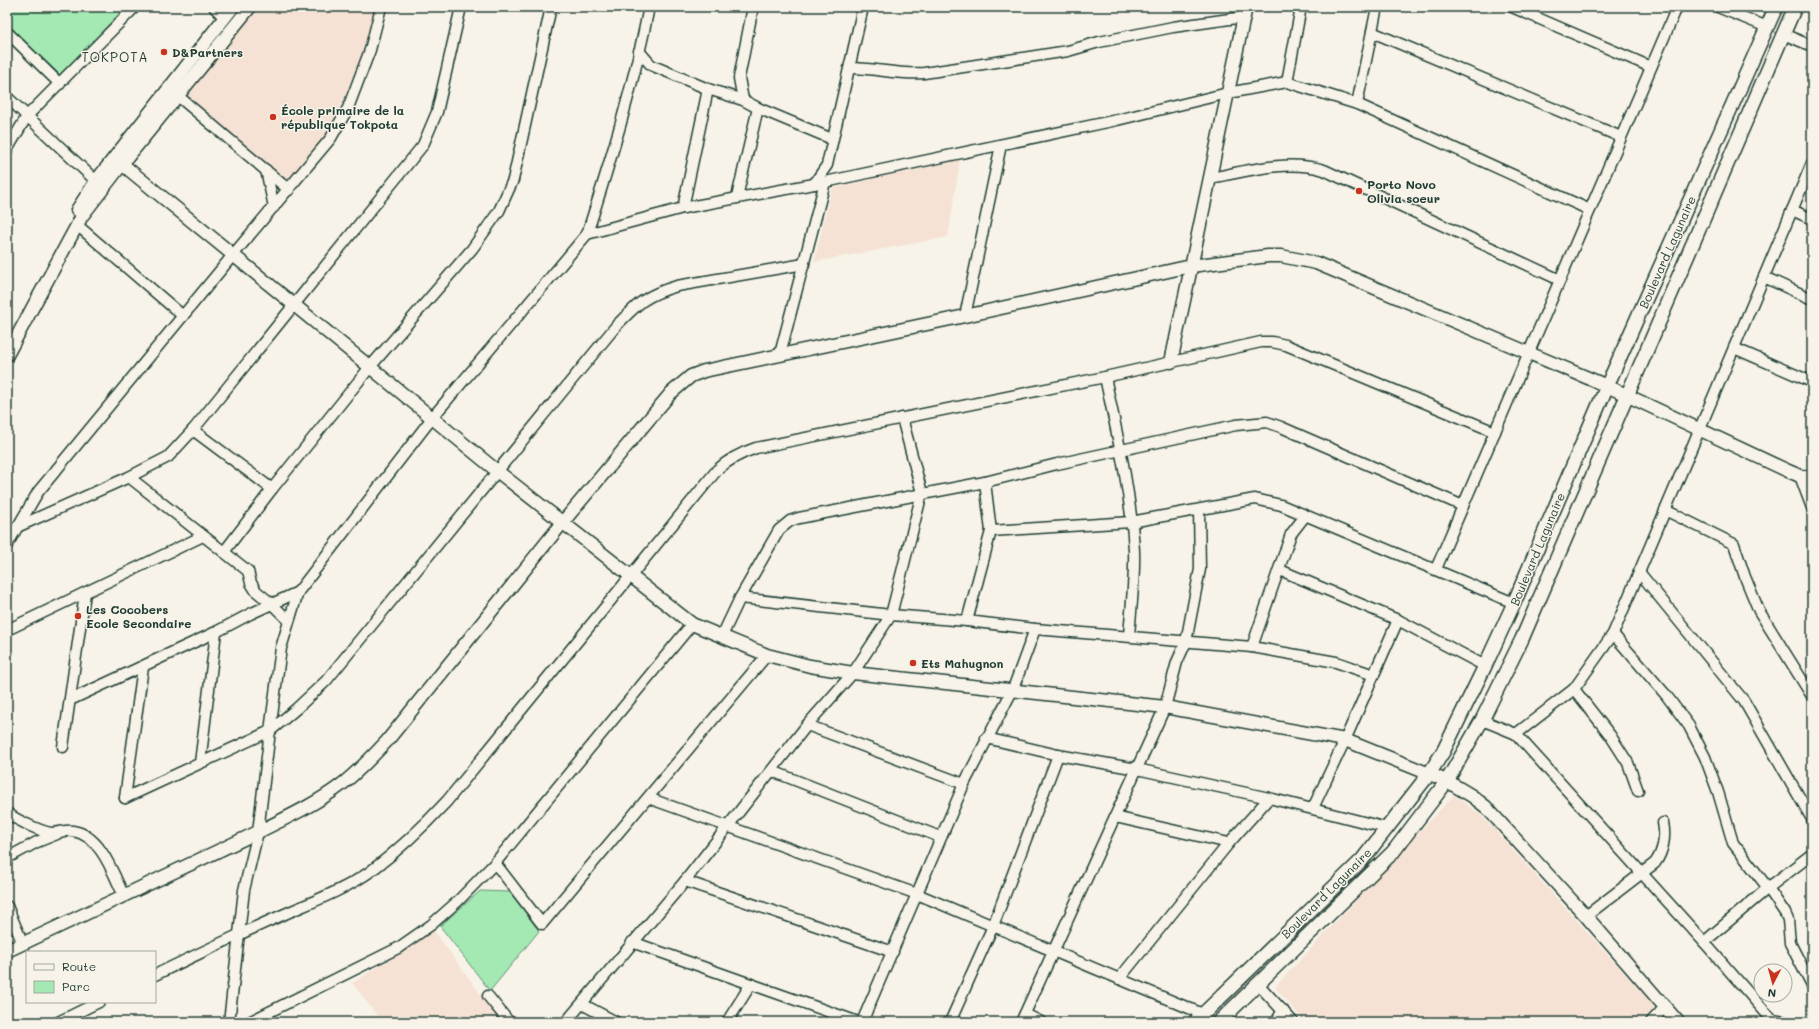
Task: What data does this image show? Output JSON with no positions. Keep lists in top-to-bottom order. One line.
{"streets":{"main road":["Boulevard Lagunaire"]},"districts":["TOKPOTA"],"places":["D&Partners","École primaire de la république Tokpota","Porto Novo Olivia soeur","Les Cocobers Ecole Secondaire","Ets Mahugnon"],"legend":["Route","Parc"],"north":"bottom"}
